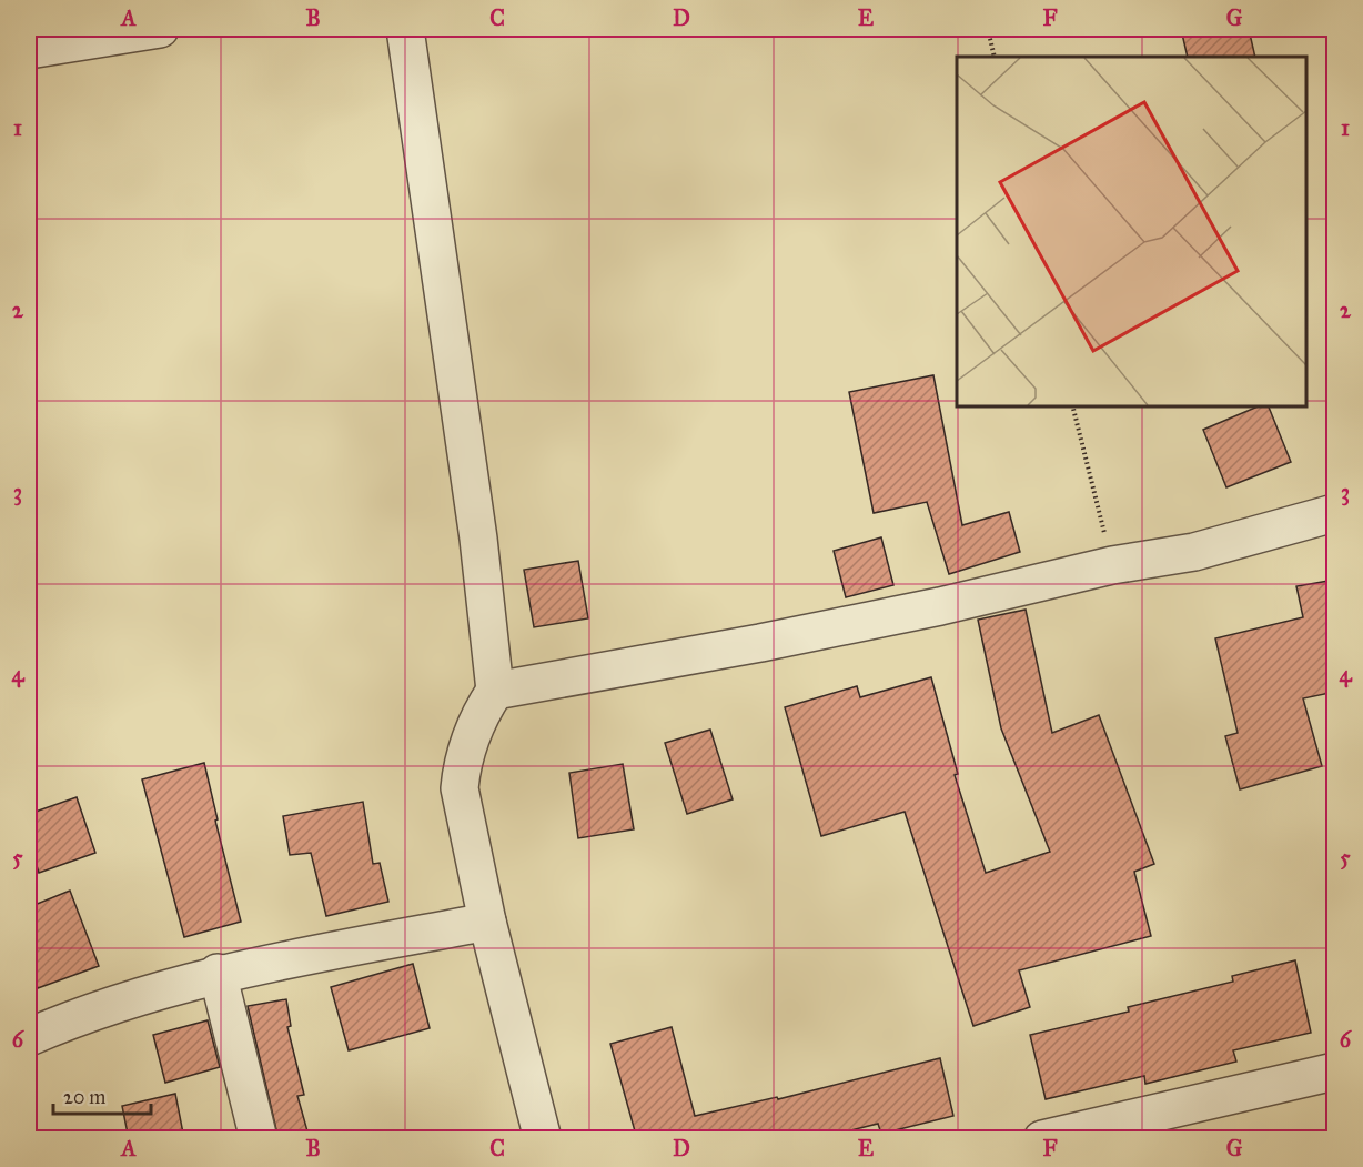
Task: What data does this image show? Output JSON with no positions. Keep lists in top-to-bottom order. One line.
{"scale_bar":"20 m","grid":{"columns":["A","B","C","D","E","F","G"],"rows":["1","2","3","4","5","6"]}}
